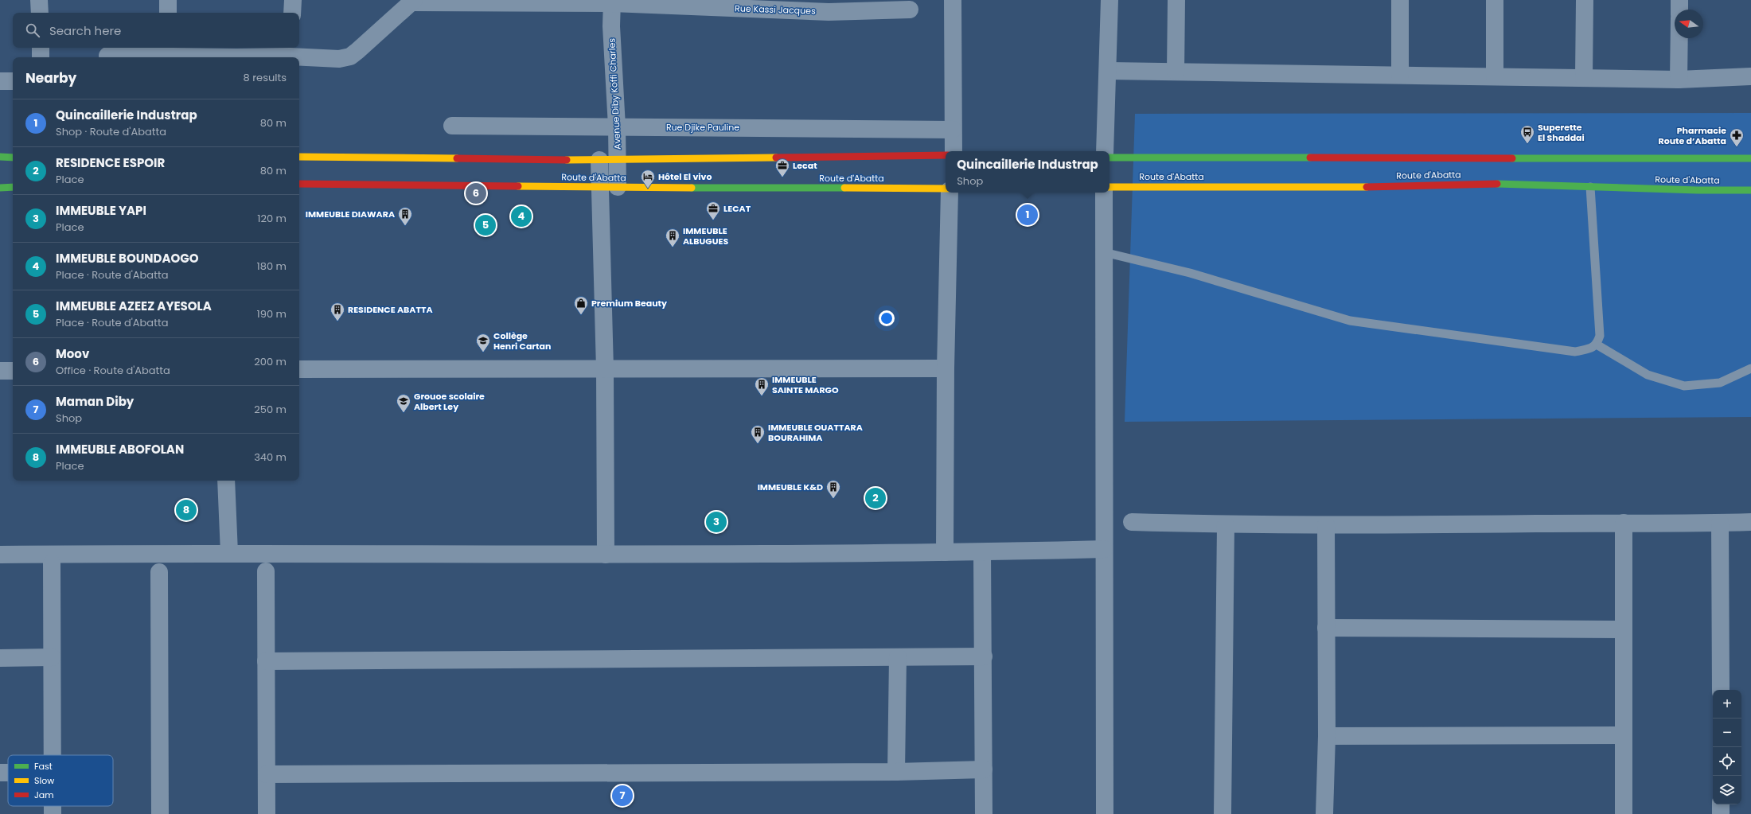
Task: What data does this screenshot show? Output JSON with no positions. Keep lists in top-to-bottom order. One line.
{"streets":{"street":["Rue Kassi Jacques","Avenue Diby Koffi Charles","Rue Djike Pauline","Route d'Abatta"]},"crossings":[["Rue Kassi Jacques","Avenue Diby Koffi Charles"],["Avenue Diby Koffi Charles","Rue Djike Pauline"],["Avenue Diby Koffi Charles","Route d'Abatta"]],"places":{"bus stop":["Superette El Shaddai"],"pharmacy":["Pharmacie Route d’Abatta"],"office":["Lecat","LECAT"],"hotel":["Hôtel El vivo"],"building":["IMMEUBLE DIAWARA","IMMEUBLE ALBUGUES","RESIDENCE ABATTA","IMMEUBLE SAINTE MARGO","IMMEUBLE OUATTARA BOURAHIMA","IMMEUBLE K&D"],"shop":["Premium Beauty"],"school or university":["Collège Henri Cartan","Grouoe scolaire Albert Ley"]},"legend":["Fast","Slow","Jam"],"north":"left","page":{"search":"Search here","heading":["Nearby","8 results"],"list":[{"mark":"1","name":"Quincaillerie Industrap","note":"Shop · Route d'Abatta","value":"80 m"},{"mark":"2","name":"RESIDENCE ESPOIR","note":"Place","value":"80 m"},{"mark":"3","name":"IMMEUBLE YAPI","note":"Place","value":"120 m"},{"mark":"4","name":"IMMEUBLE BOUNDAOGO","note":"Place · Route d'Abatta","value":"180 m"},{"mark":"5","name":"IMMEUBLE AZEEZ AYESOLA","note":"Place · Route d'Abatta","value":"190 m"},{"mark":"6","name":"Moov","note":"Office · Route d'Abatta","value":"200 m"},{"mark":"7","name":"Maman Diby","note":"Shop","value":"250 m"},{"mark":"8","name":"IMMEUBLE ABOFOLAN","note":"Place","value":"340 m"}],"popup":["Quincaillerie Industrap","Shop"],"pins":["6","1","4","5","2","8","3","7"],"map_buttons":["+","−"]}}
